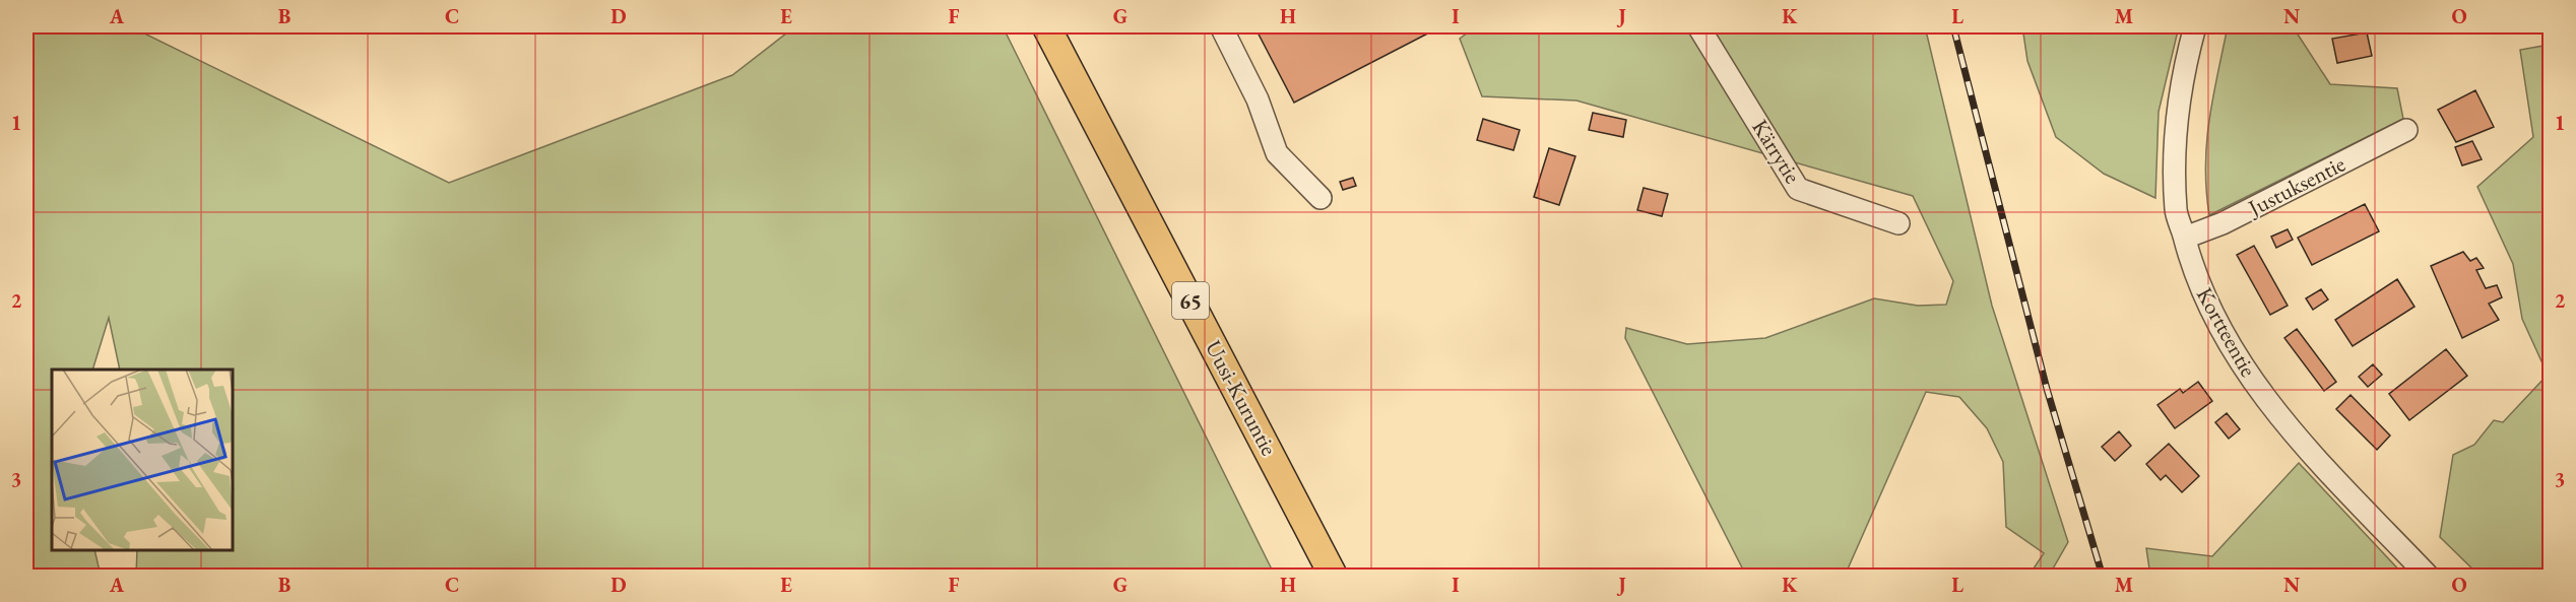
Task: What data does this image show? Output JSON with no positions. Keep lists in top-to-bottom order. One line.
{"streets":{"main road":["65","Uusi-Kuruntie"],"street":["Kärrytie","Justuksentie","Kortteentie"]},"crossings":[["Justuksentie","Kortteentie"]],"grid":{"columns":["A","B","C","D","E","F","G","H","I","J","K","L","M","N","O"],"rows":["1","2","3"]}}
